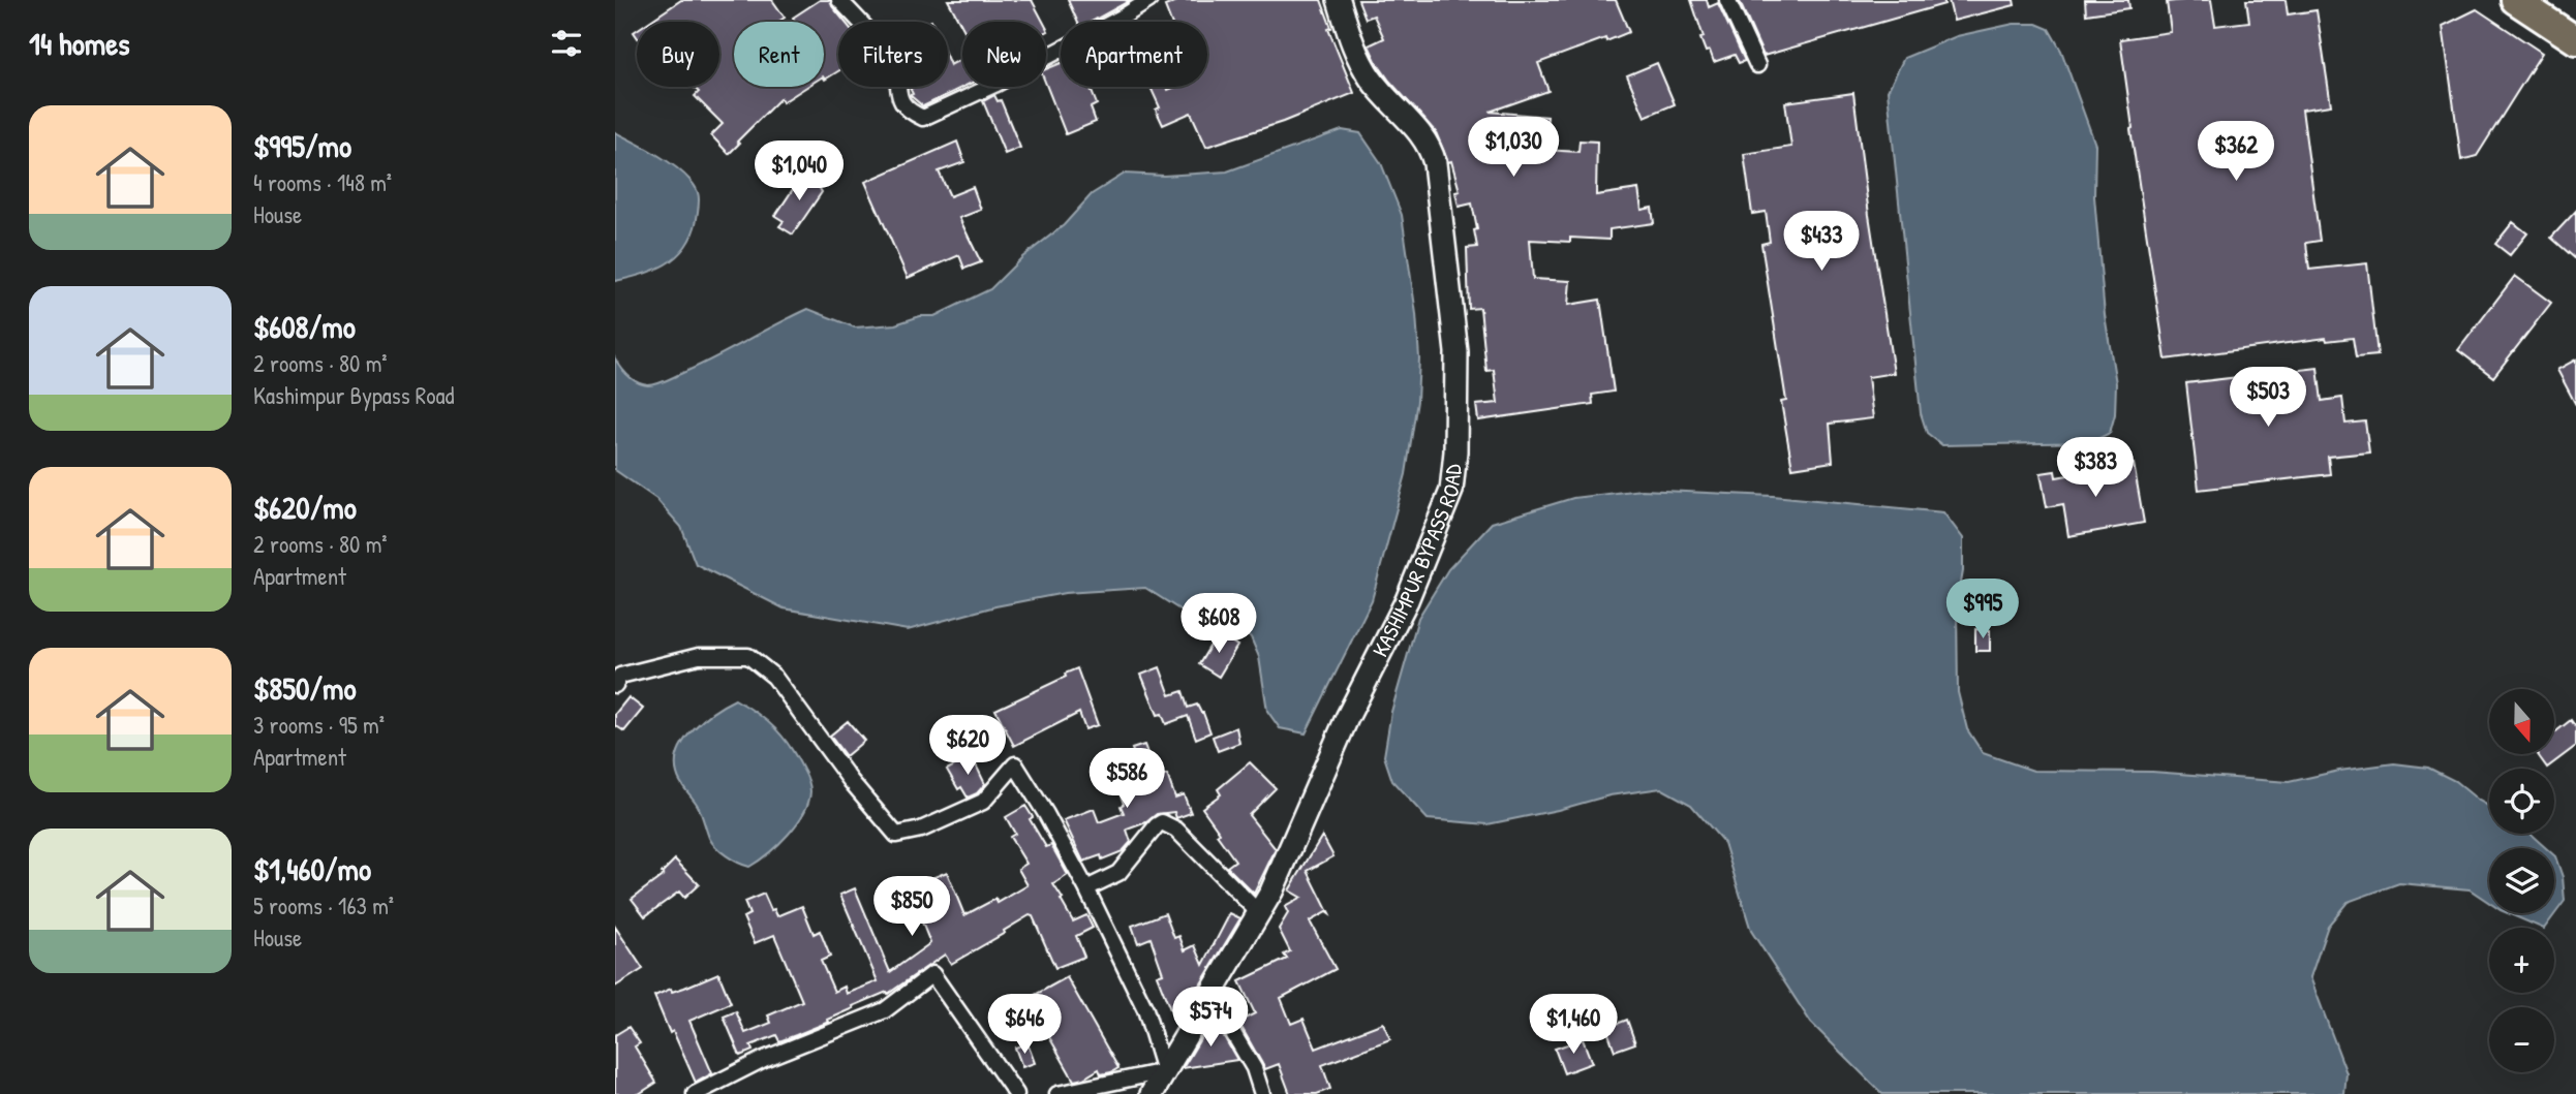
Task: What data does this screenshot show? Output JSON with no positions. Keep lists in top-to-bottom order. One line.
{"streets":{"main road":["KASHIMPUR BYPASS ROAD"]},"north":"bottom","page":{"heading":"14 homes","chip":["Buy","Rent","Filters","New","Apartment"],"list":[{"name":"$995/mo","note":"4 rooms · 148 m² · House"},{"name":"$608/mo","note":"2 rooms · 80 m² · Kashimpur Bypass Road"},{"name":"$620/mo","note":"2 rooms · 80 m² · Apartment"},{"name":"$850/mo","note":"3 rooms · 95 m² · Apartment"},{"name":"$1,460/mo","note":"5 rooms · 163 m² · House"}],"price":["$1,030","$362","$1,040","$433","$503","$383","$995","$608","$620","$586","$850","$574","$646","$1,460"],"map_buttons":["+","−"]}}
